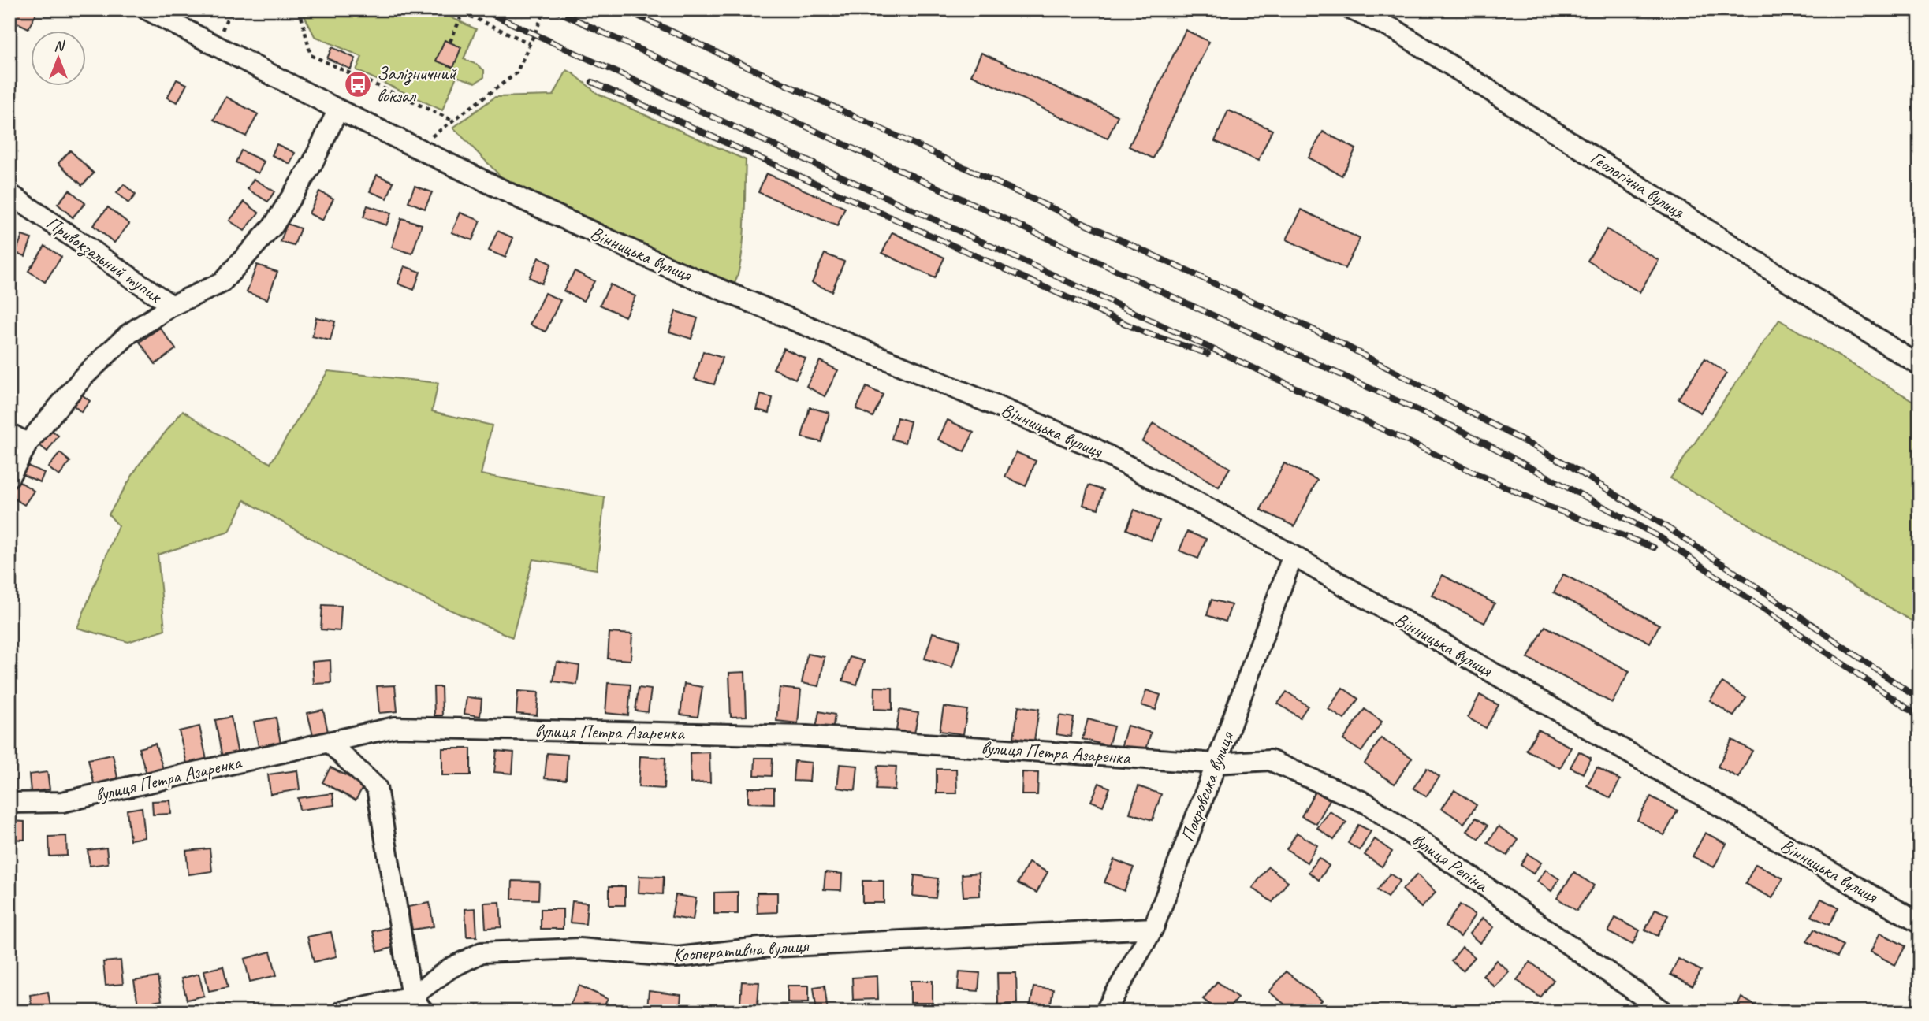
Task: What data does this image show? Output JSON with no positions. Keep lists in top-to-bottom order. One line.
{"streets":{"street":["Геологічна вулиця","Вінницька вулиця","Привокзальний тупик","вулиця Петра Азаренка","Покровська вулиця","вулиця Рєпіна","Кооперативна вулиця"]},"crossings":[["Вінницька вулиця","Покровська вулиця"],["вулиця Петра Азаренка","Покровська вулиця"],["вулиця Петра Азаренка","вулиця Рєпіна"],["Покровська вулиця","вулиця Рєпіна"],["Покровська вулиця","Кооперативна вулиця"]],"places":{"bus stop":["Залізничний вокзал"]},"north":"top"}
